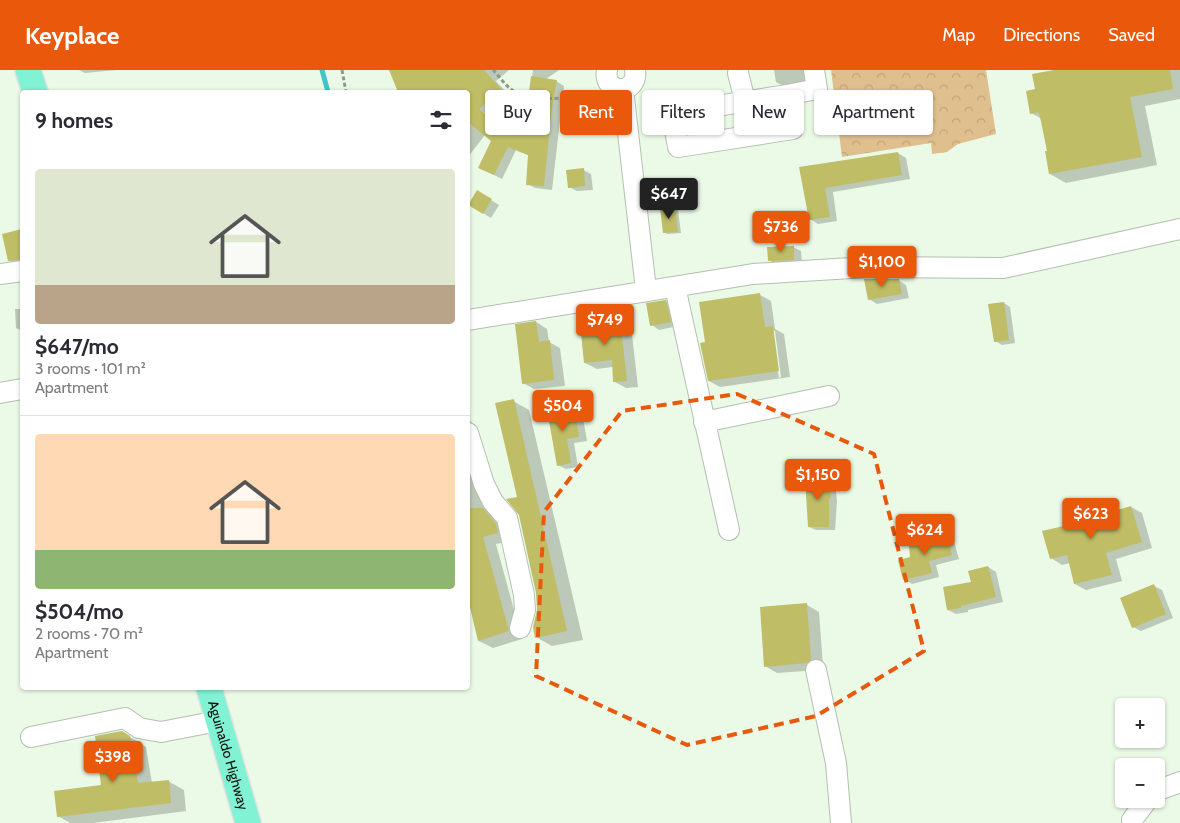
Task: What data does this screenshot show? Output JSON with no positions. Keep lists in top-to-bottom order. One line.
{"streets":{"main road":["Aguinaldo Highway"]},"page":{"header":"Keyplace","nav":["Map","Directions","Saved"],"chip":["Buy","Rent","Filters","New","Apartment"],"heading":"9 homes","list":[{"name":"$647/mo","note":"3 rooms · 101 m² · Apartment"},{"name":"$504/mo","note":"2 rooms · 70 m² · Apartment"}],"price":["$647","$736","$1,100","$749","$504","$1,150","$623","$624","$398"],"map_buttons":["+","−"]}}
